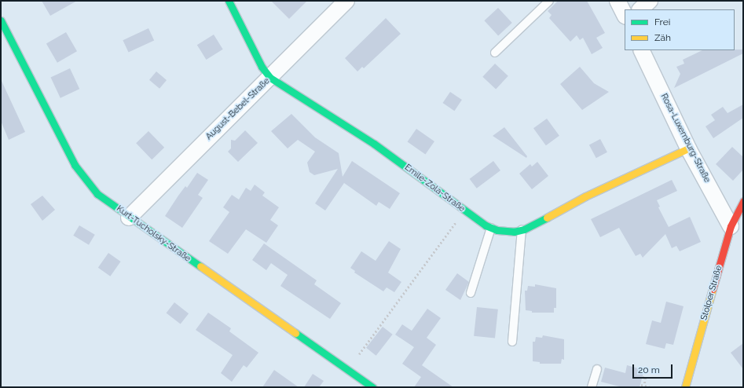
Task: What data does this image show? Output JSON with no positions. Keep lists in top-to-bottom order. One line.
{"streets":{"main road":["Emile-Zola-Straße","Kurt-Tucholsky-Straße","Stolper Straße"],"street":["August-Bebel-Straße","Rosa-Luxemburg-Straße"]},"crossings":[["August-Bebel-Straße","Emile-Zola-Straße"],["August-Bebel-Straße","Kurt-Tucholsky-Straße"],["Rosa-Luxemburg-Straße","Emile-Zola-Straße"],["Rosa-Luxemburg-Straße","Stolper Straße"]],"legend":["Frei","Zäh"],"scale_bar":"20 m"}
